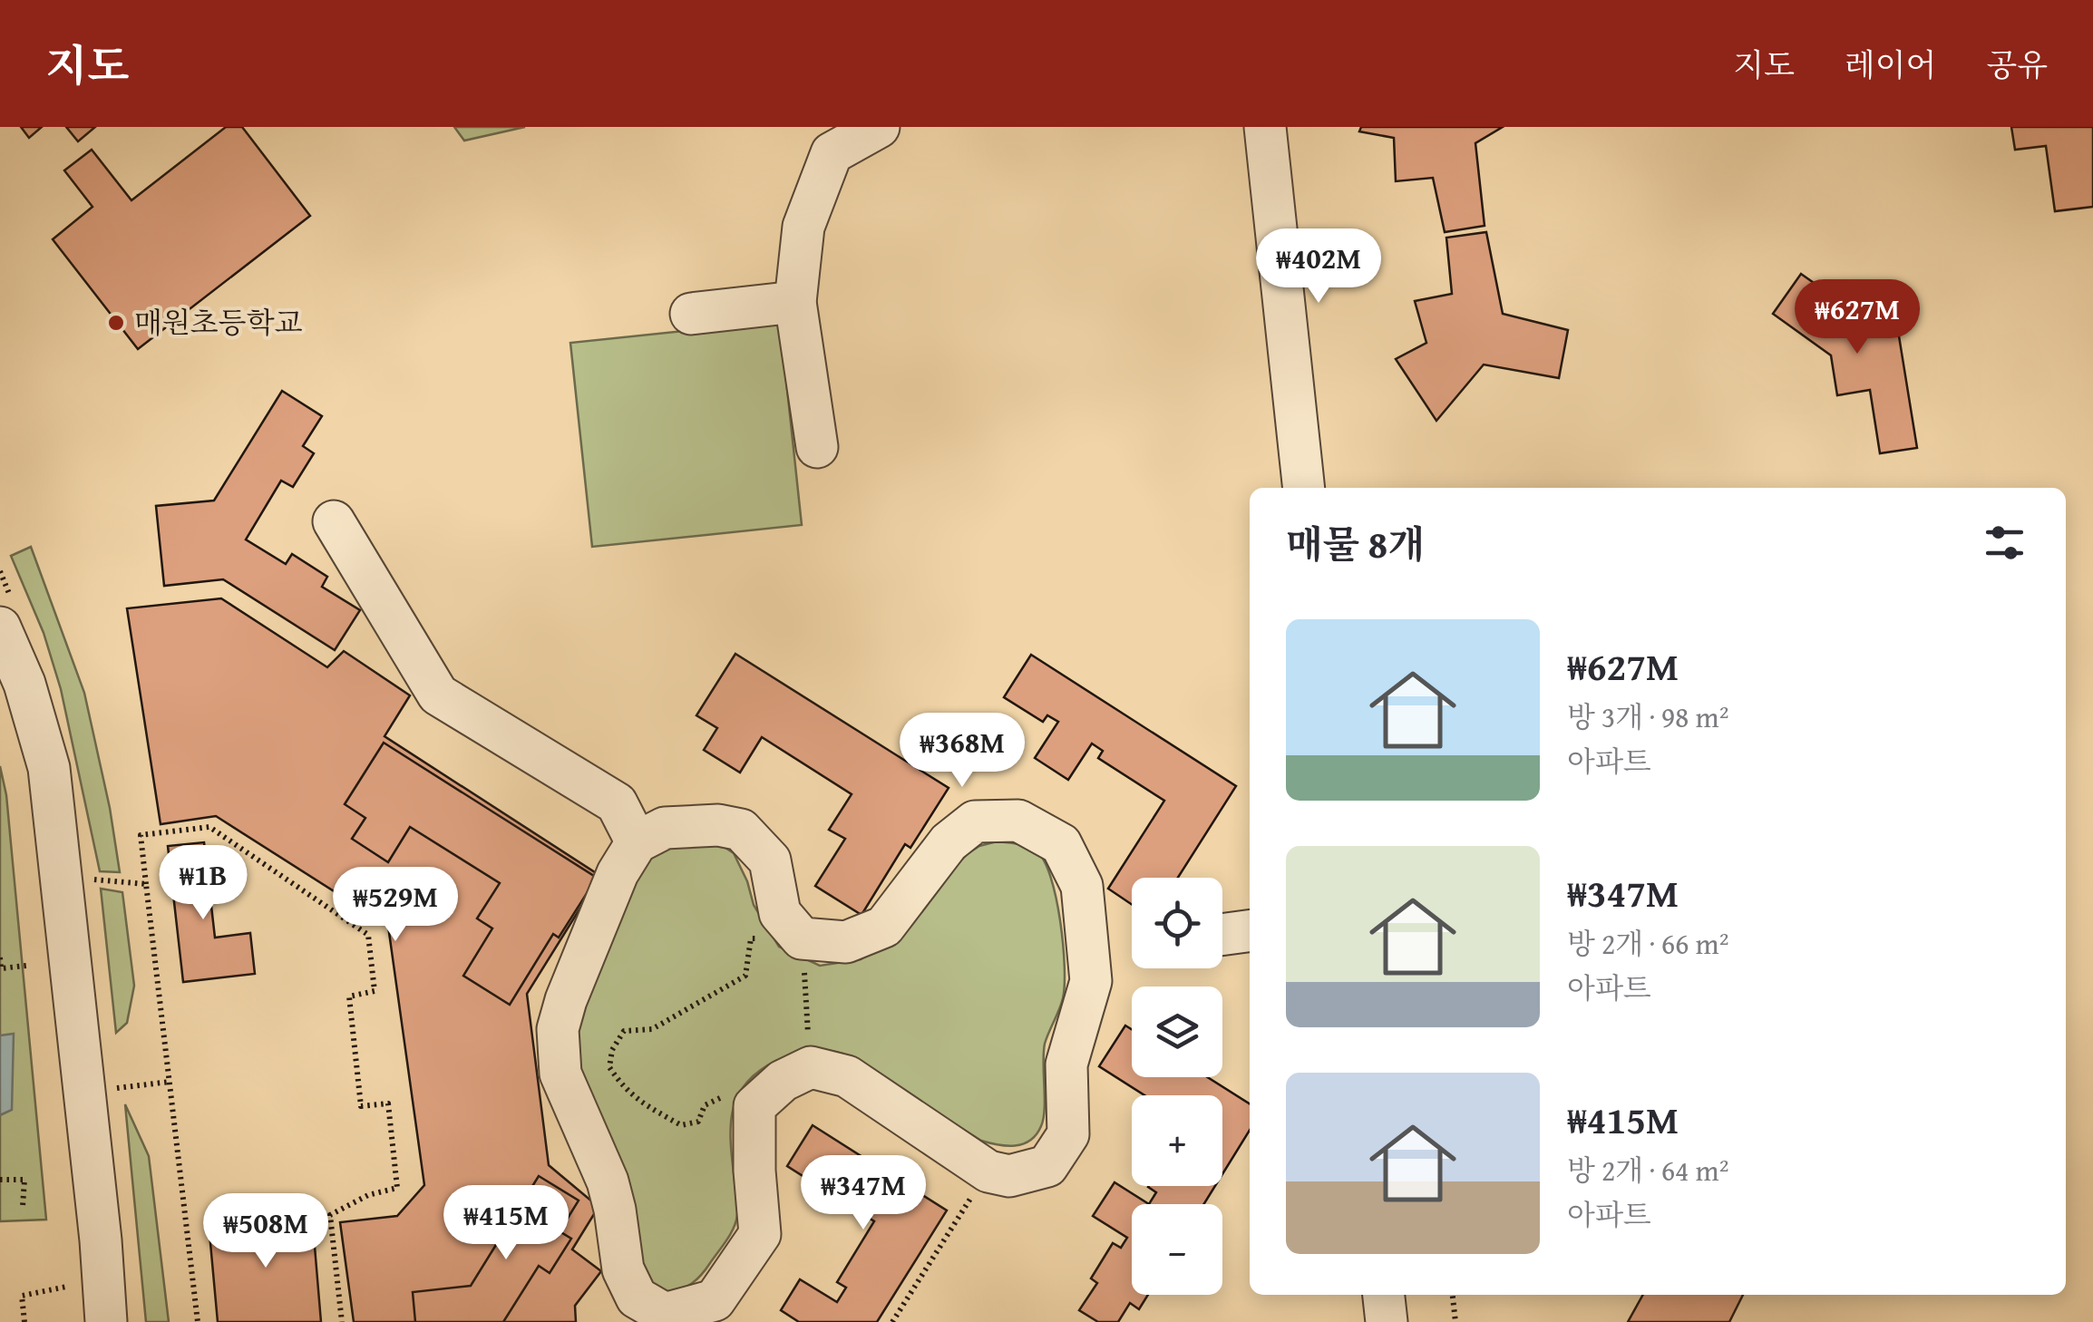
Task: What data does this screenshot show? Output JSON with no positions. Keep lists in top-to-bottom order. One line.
{"places":["매원초등학교"],"page":{"header":"지도","nav":["지도","레이어","공유"],"price":["₩402M","₩627M","₩368M","₩1B","₩529M","₩347M","₩415M","₩508M"],"heading":"매물 8개","list":[{"name":"₩627M","note":"방 3개 · 98 m² · 아파트"},{"name":"₩347M","note":"방 2개 · 66 m² · 아파트"},{"name":"₩415M","note":"방 2개 · 64 m² · 아파트"}],"map_buttons":["+","−"]}}
